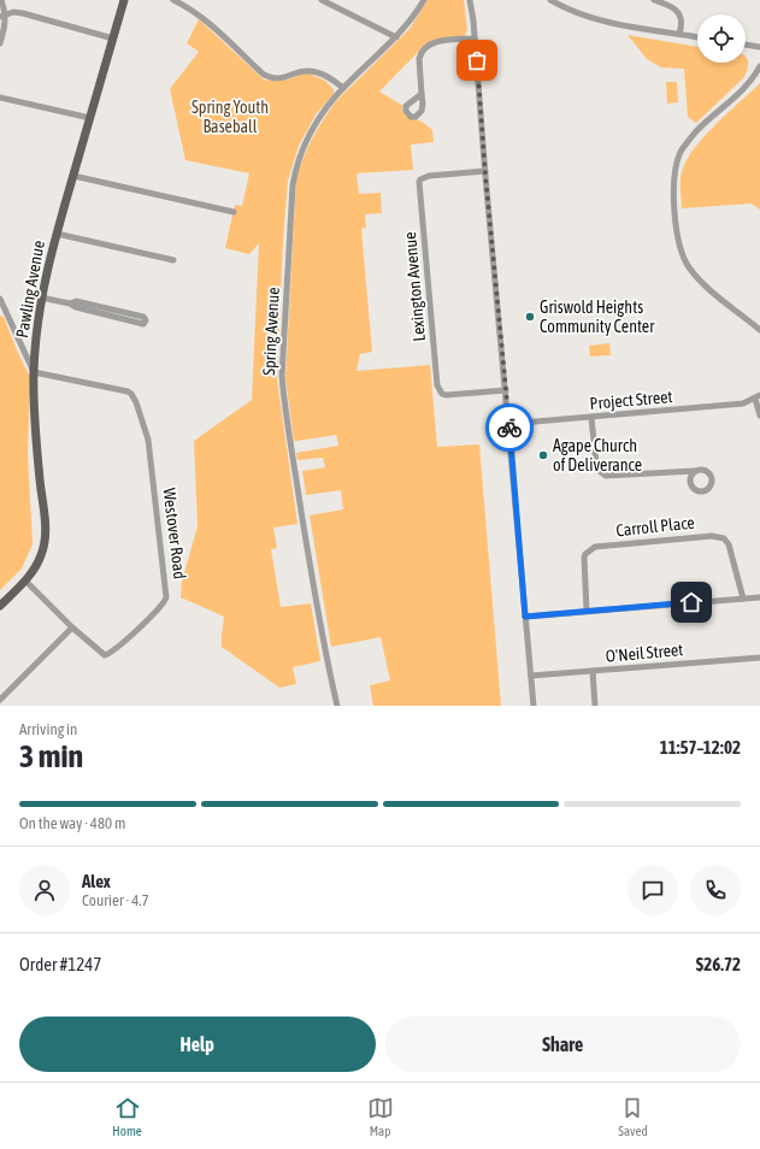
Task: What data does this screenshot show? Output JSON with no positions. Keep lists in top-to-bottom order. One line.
{"streets":{"main road":["Pawling Avenue"],"street":["Lexington Avenue","Spring Avenue","Project Street","Carroll Place","Westover Road","O'Neil Street"]},"crossings":[["Pawling Avenue","Westover Road"]],"parks":["Spring Youth Baseball"],"places":["Griswold Heights Community Center","Agape Church of Deliverance"],"page":{"heading":["3 min","Arriving in","11:57–12:02"],"panel":["Alex","Courier · 4.7","Order #1247","$26.72"],"bar":"On the way · 480 m","buttons":["Help","Share"],"tabs":["Home","Map","Saved"]}}
